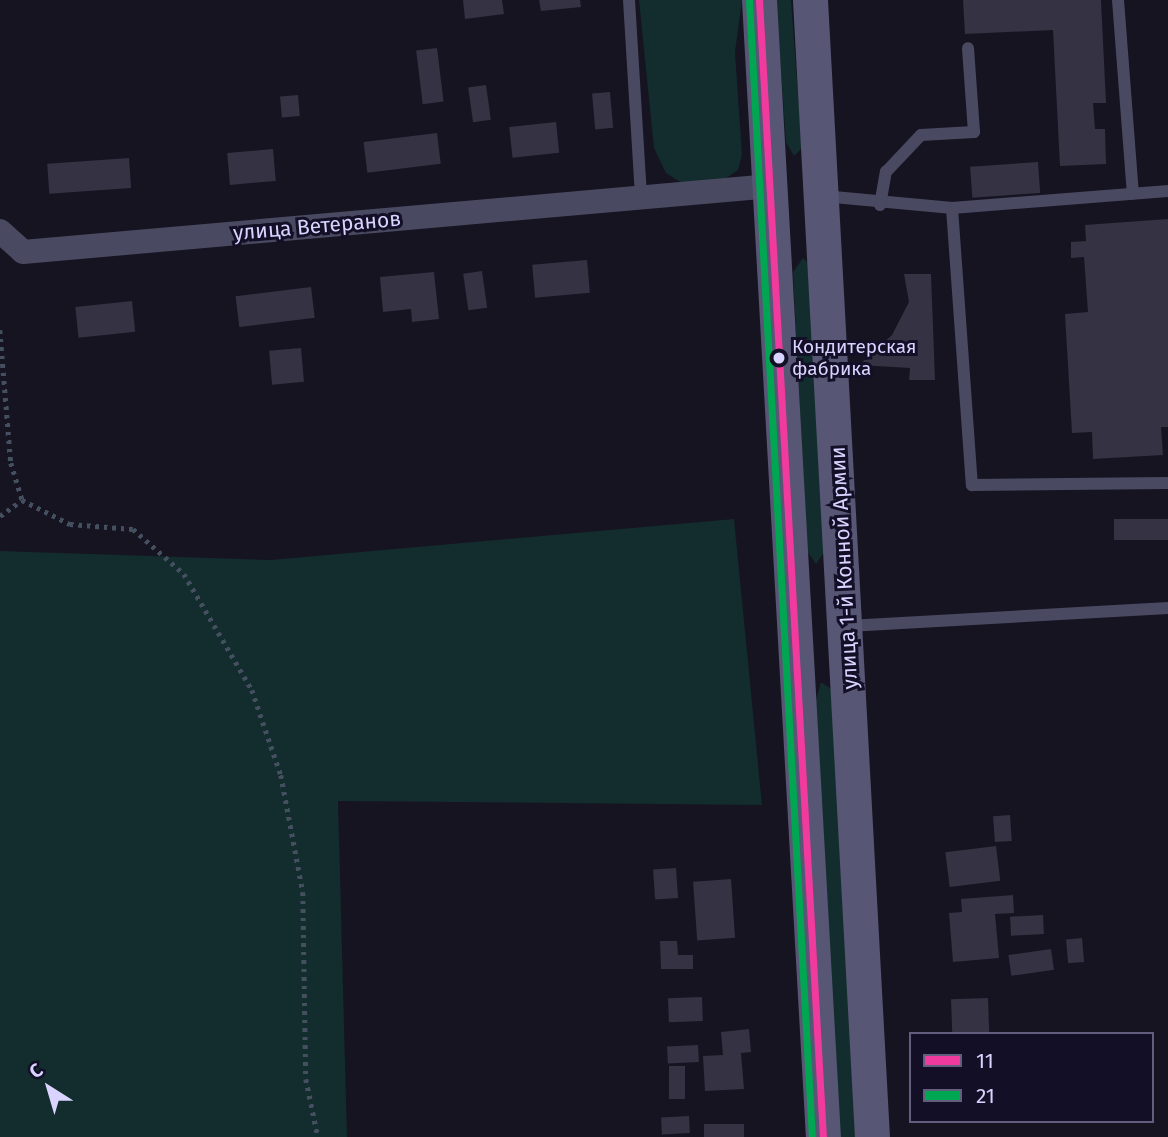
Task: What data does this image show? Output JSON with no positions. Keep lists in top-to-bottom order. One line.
{"streets":{"main road":["улица 1-й Конной Армии"],"street":["улица Ветеранов"]},"places":["Кондитерская фабрика"],"lines":["transit line 11","transit line 21"],"legend":["11","21"],"north":"top left"}
